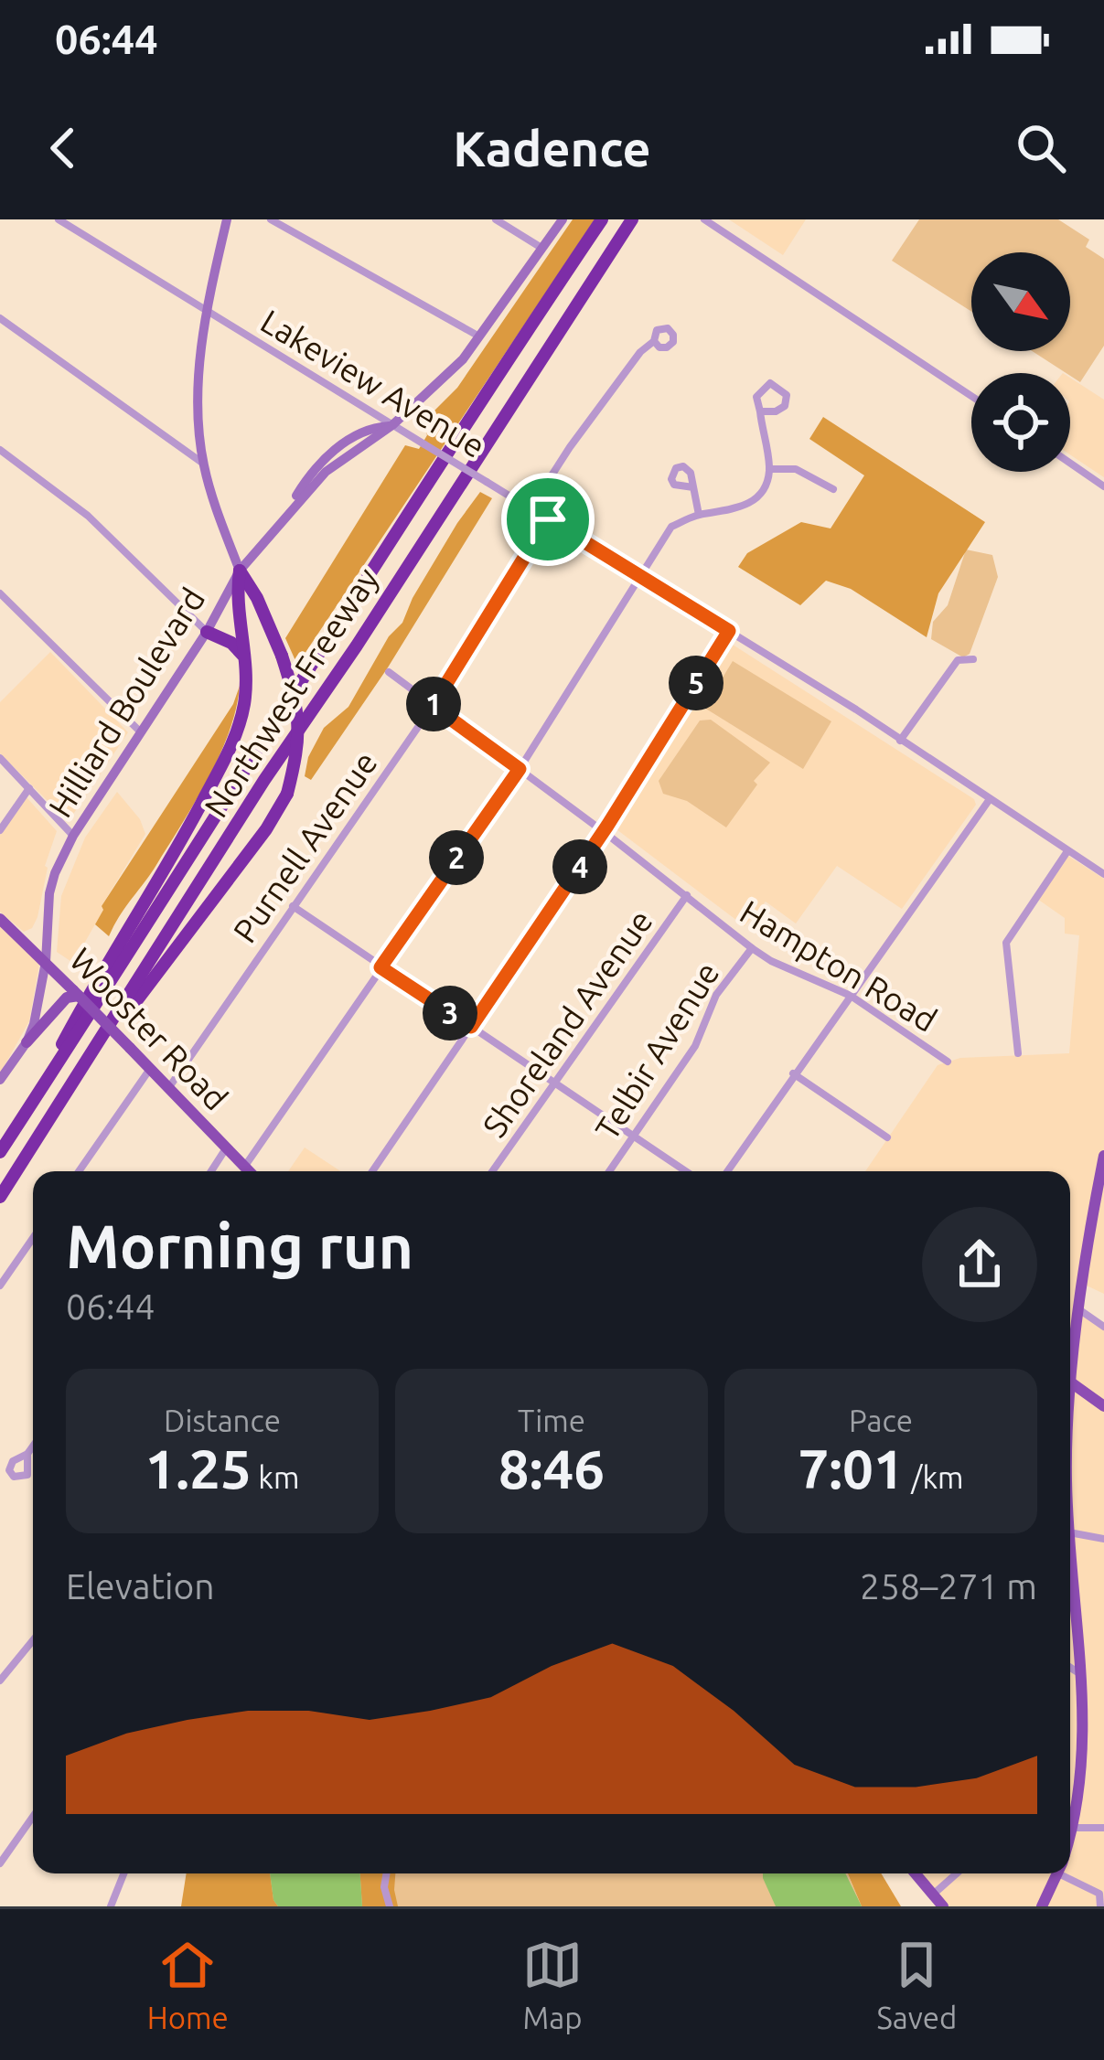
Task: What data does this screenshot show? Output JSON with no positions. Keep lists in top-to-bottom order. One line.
{"streets":{"highway":["Northwest Freeway"],"main road":["Hilliard Boulevard","Wooster Road"],"street":["Lakeview Avenue","Purnell Avenue","Hampton Road","Shoreland Avenue","Telbir Avenue"]},"crossings":[["Lakeview Avenue","Hilliard Boulevard"],["Lakeview Avenue","Purnell Avenue"],["Hilliard Boulevard","Wooster Road"],["Purnell Avenue","Hampton Road"],["Purnell Avenue","Wooster Road"],["Hampton Road","Shoreland Avenue"],["Hampton Road","Telbir Avenue"]],"north":"bottom right","page":{"status":"06:44","header":"Kadence","pins":["5","1","2","4","3"],"heading":["Morning run","06:44"],"stats":[["Distance","1.25 km"],["Time","8:46"],["Pace","7:01 /km"]],"chart":["Elevation","258–271 m"],"tabs":["Home","Map","Saved"]}}
